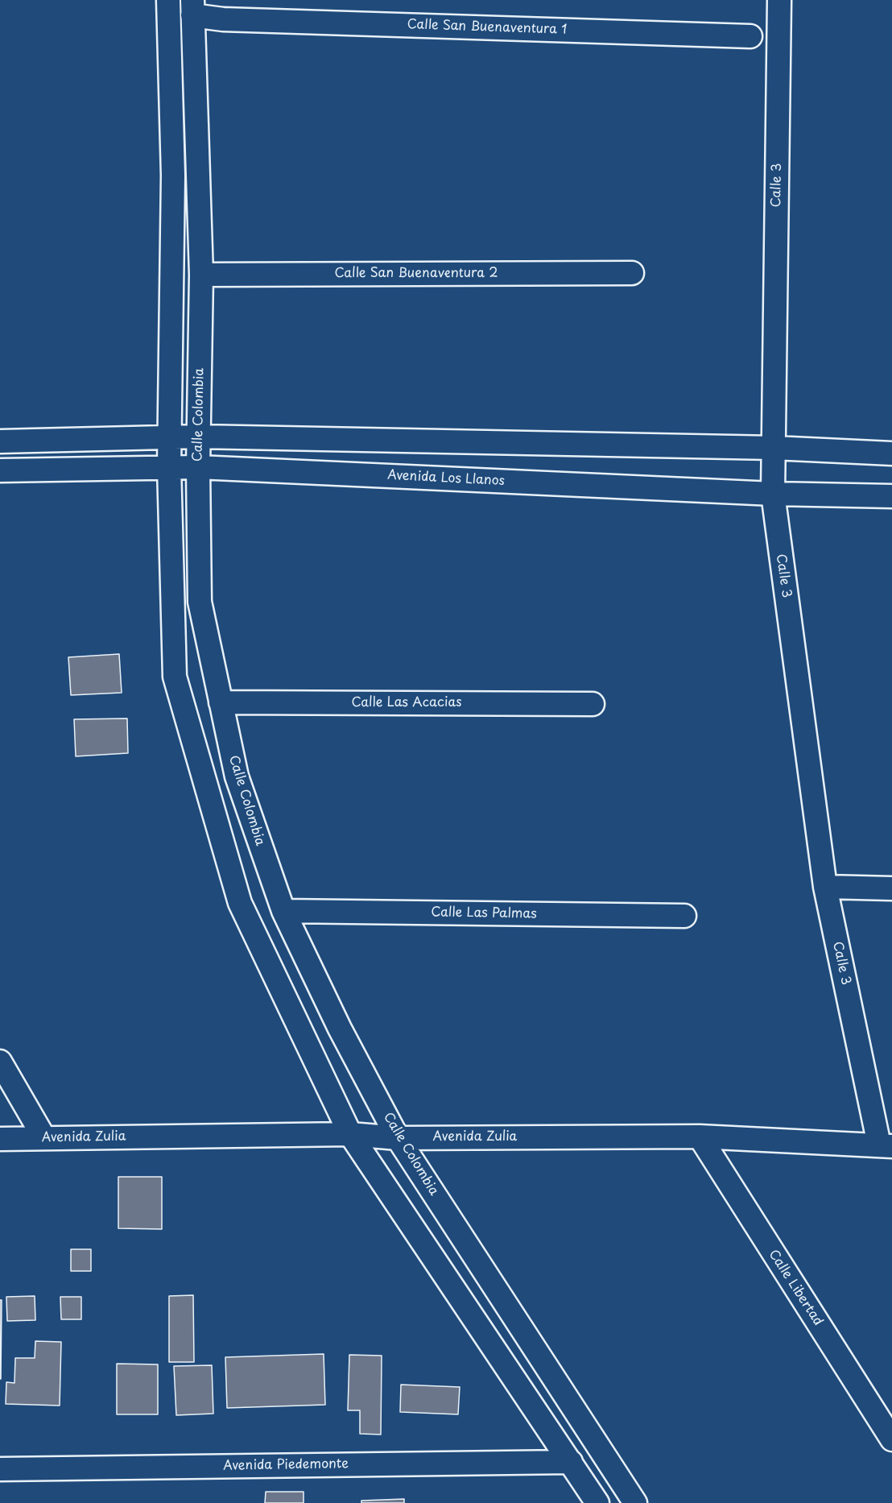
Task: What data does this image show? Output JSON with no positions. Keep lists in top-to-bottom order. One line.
{"streets":{"street":["Calle San Buenaventura 1","Calle 3","Calle San Buenaventura 2","Calle Colombia","Avenida Los Llanos","Calle Las Acacias","Calle Las Palmas","Avenida Zulia","Calle Libertad","Avenida Piedemonte"]},"crossings":[["Calle San Buenaventura 1","Calle Colombia"],["Calle 3","Avenida Los Llanos"],["Calle 3","Avenida Zulia"],["Calle San Buenaventura 2","Calle Colombia"],["Calle Colombia","Avenida Los Llanos"],["Calle Colombia","Calle Las Acacias"],["Calle Colombia","Calle Las Palmas"],["Calle Colombia","Avenida Zulia"],["Avenida Zulia","Calle Libertad"]]}
